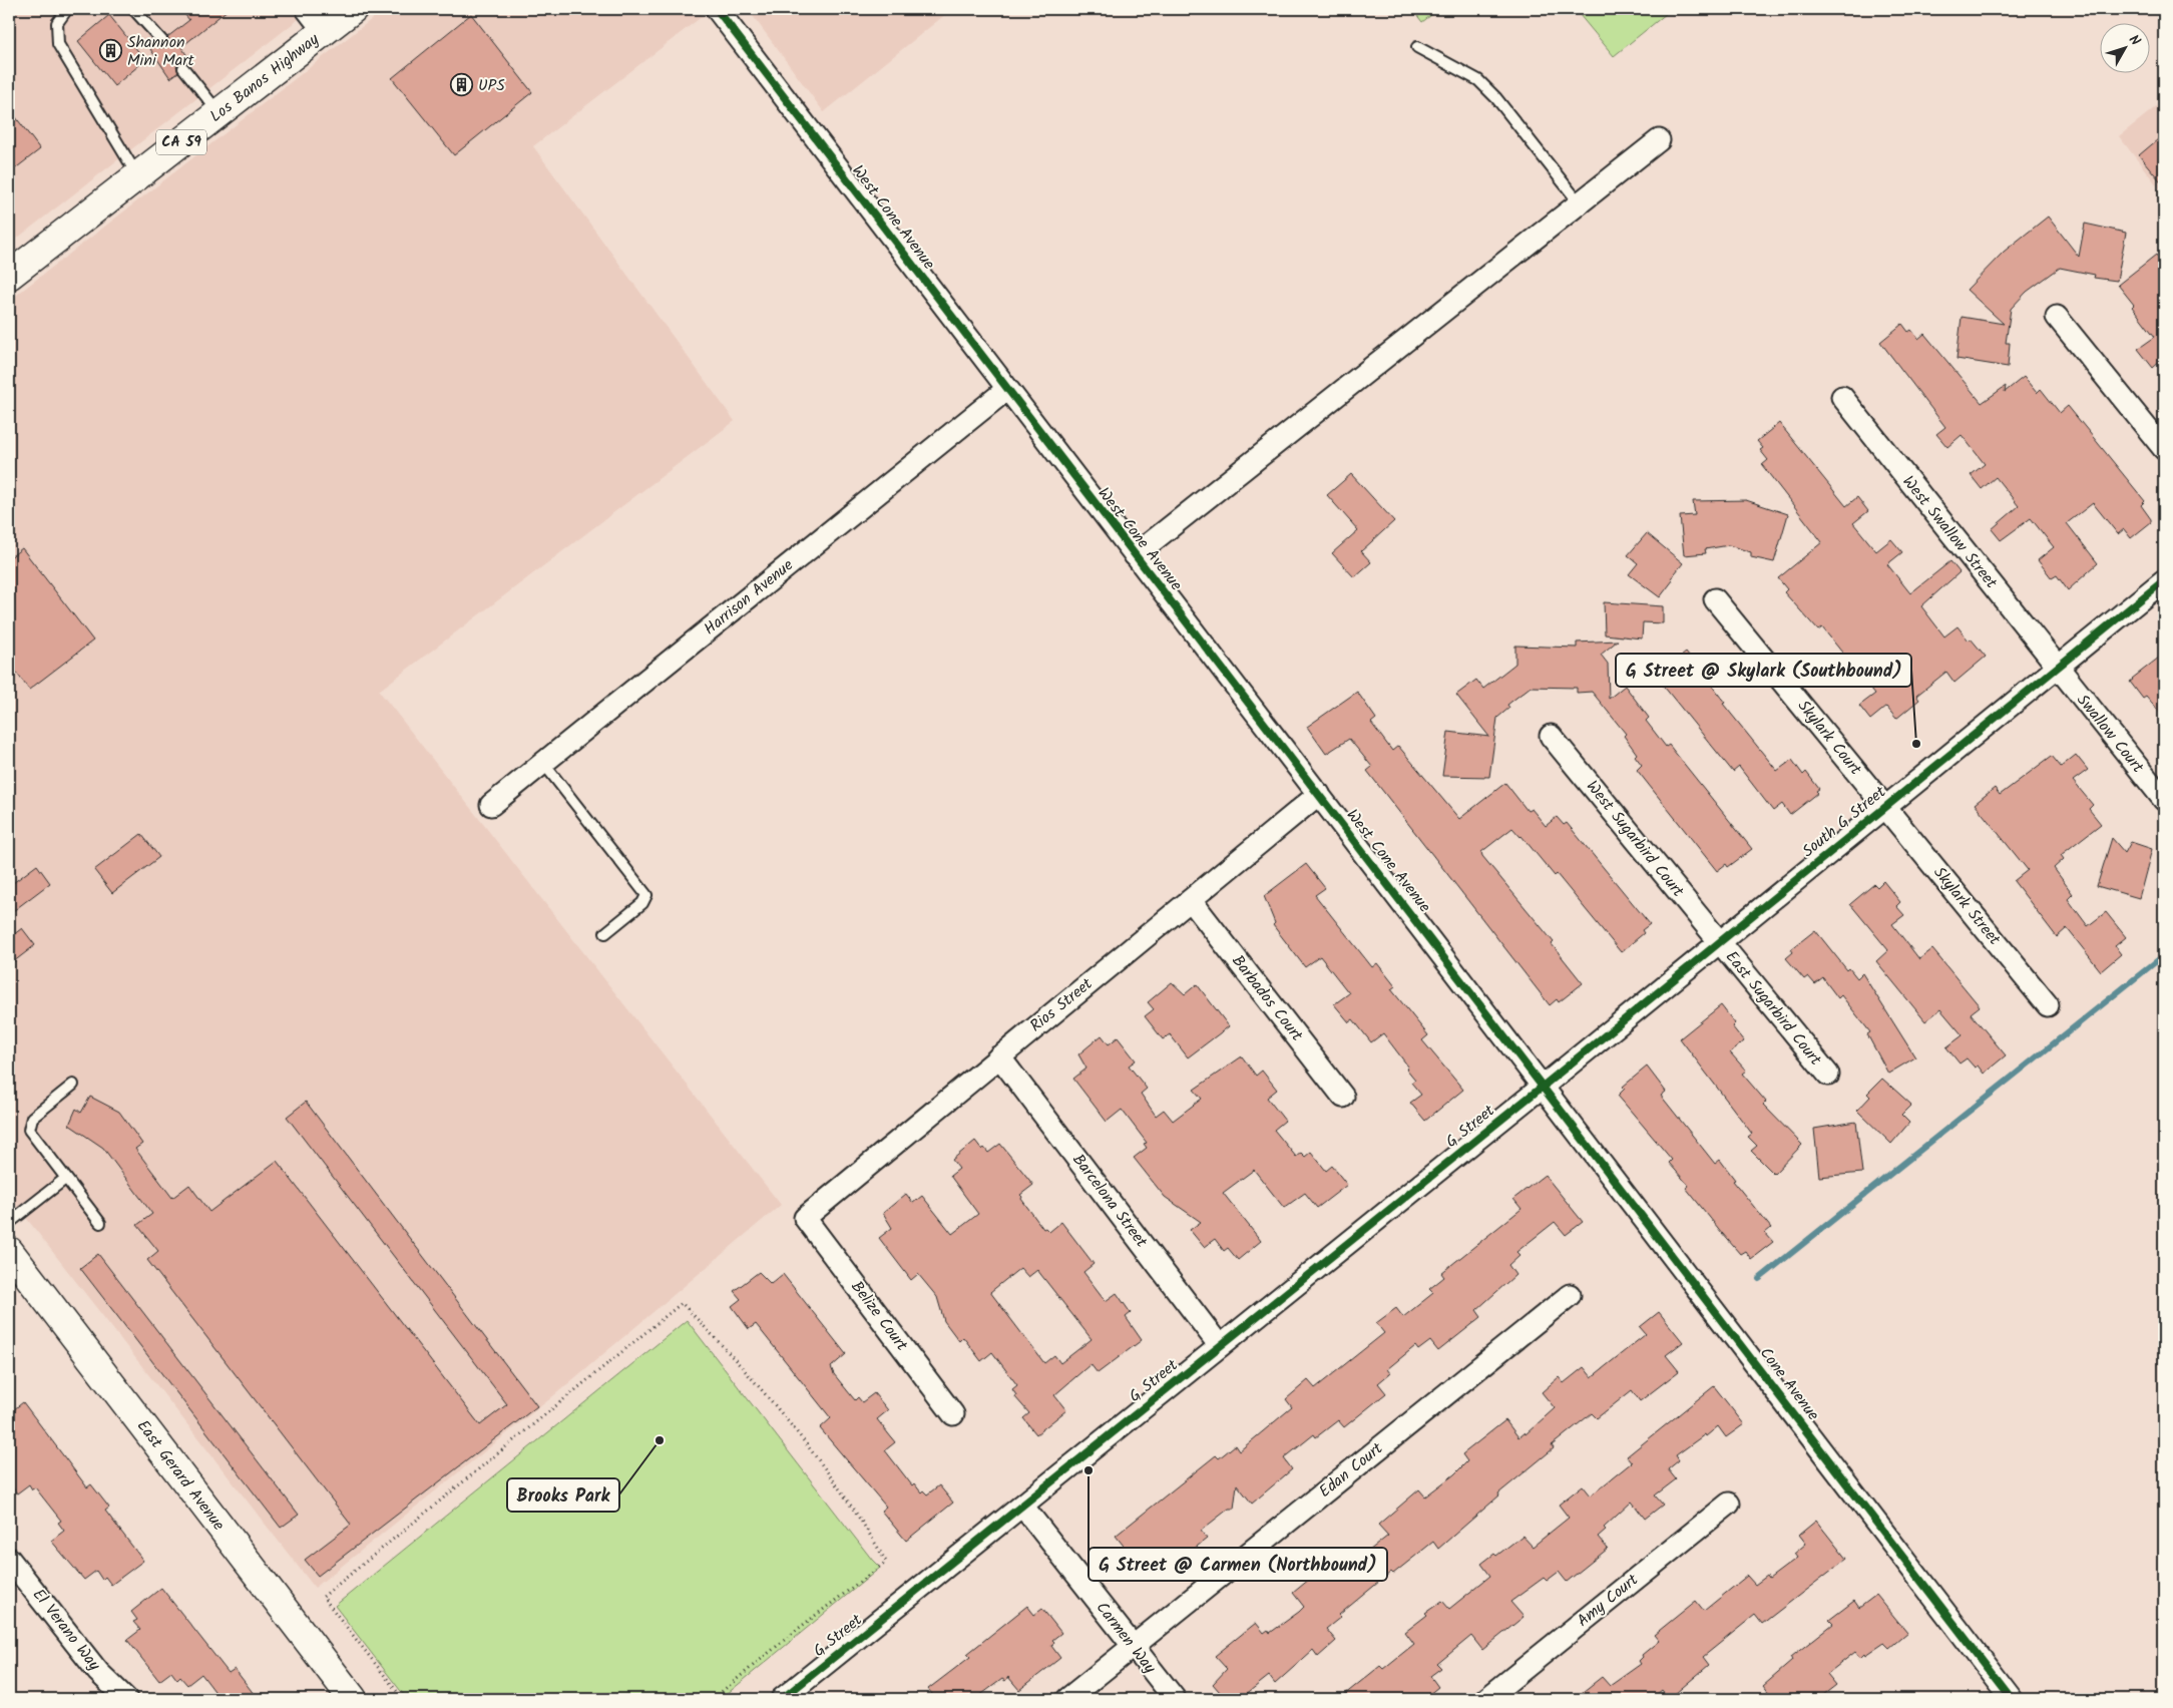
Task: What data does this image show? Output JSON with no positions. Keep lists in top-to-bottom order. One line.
{"streets":{"main road":["Los Banos Highway","CA 59","East Gerard Avenue"],"street":["West Cone Avenue","West Swallow Street","Harrison Avenue","Swallow Court","Skylark Court","South G Street","West Sugarbird Court","Skylark Street","Barbados Court","Rios Street","East Sugarbird Court","G Street","Barcelona Street","Belize Court","Cone Avenue","Edan Court","Amy Court","El Verano Way","Carmen Way"]},"crossings":[["West Cone Avenue","Harrison Avenue"],["West Cone Avenue","South G Street"],["West Cone Avenue","Rios Street"],["West Cone Avenue","G Street"],["West Cone Avenue","Cone Avenue"],["West Swallow Street","Swallow Court"],["West Swallow Street","South G Street"],["Swallow Court","South G Street"],["Skylark Court","South G Street"],["Skylark Court","Skylark Street"],["South G Street","West Sugarbird Court"],["South G Street","Skylark Street"],["South G Street","East Sugarbird Court"],["South G Street","G Street"],["South G Street","Cone Avenue"],["West Sugarbird Court","East Sugarbird Court"],["Barbados Court","Rios Street"],["Rios Street","Barcelona Street"],["Rios Street","Belize Court"],["G Street","Barcelona Street"],["G Street","Cone Avenue"],["G Street","Carmen Way"],["Edan Court","Carmen Way"]],"places":{"building":["Shannon Mini Mart","UPS"],"other":["G Street @ Skylark (Southbound)","Brooks Park","G Street @ Carmen (Northbound)"]},"north":"top right"}
